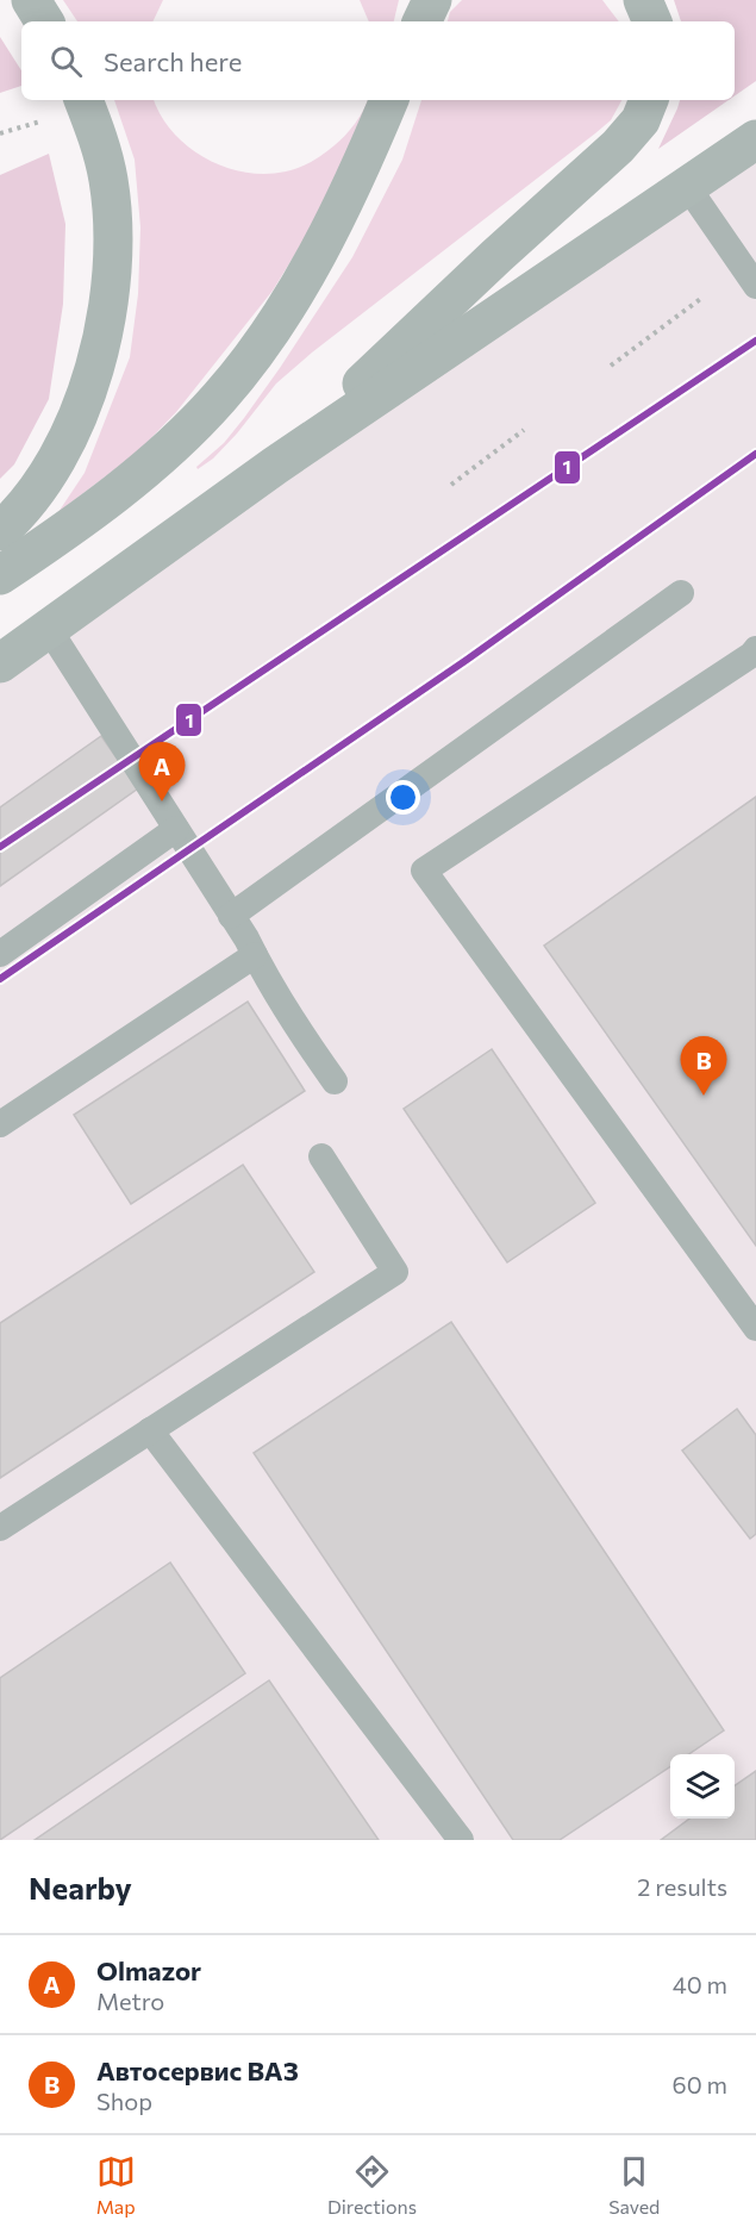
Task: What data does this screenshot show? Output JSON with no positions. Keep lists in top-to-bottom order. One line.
{"lines":["transit line 1"],"page":{"search":"Search here","pins":["A","B"],"heading":["Nearby","2 results"],"list":[{"mark":"A","name":"Olmazor","note":"Metro","value":"40 m"},{"mark":"B","name":"Автосервис ВАЗ","note":"Shop","value":"60 m"}],"nav":["Map","Directions","Saved"]}}
